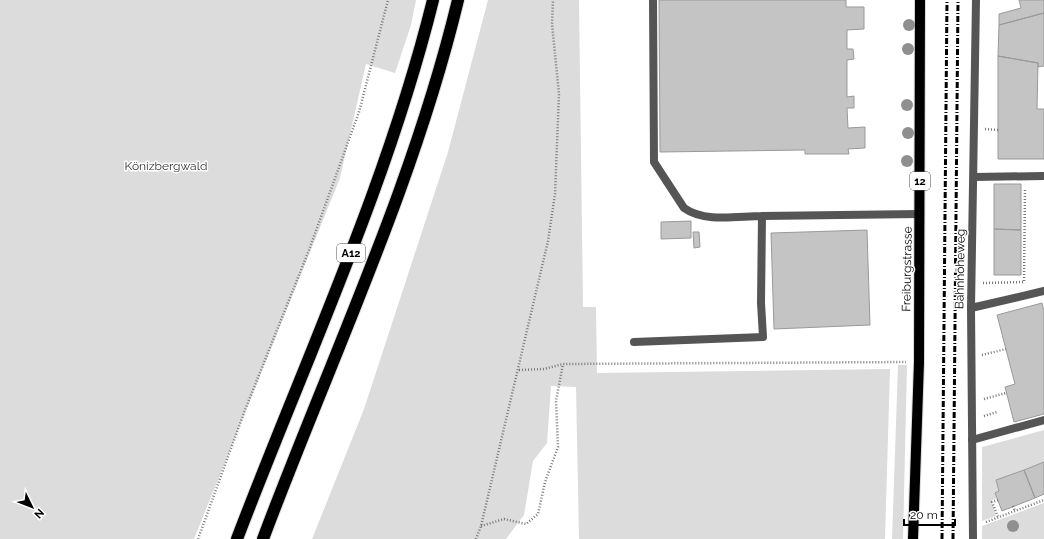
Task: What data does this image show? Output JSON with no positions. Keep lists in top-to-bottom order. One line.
{"streets":{"highway":["A12"],"main road":["12","Freiburgstrasse"],"street":["Bahnhöheweg"]},"parks":["Könizbergwald"],"scale_bar":"20 m","north":"bottom right"}
